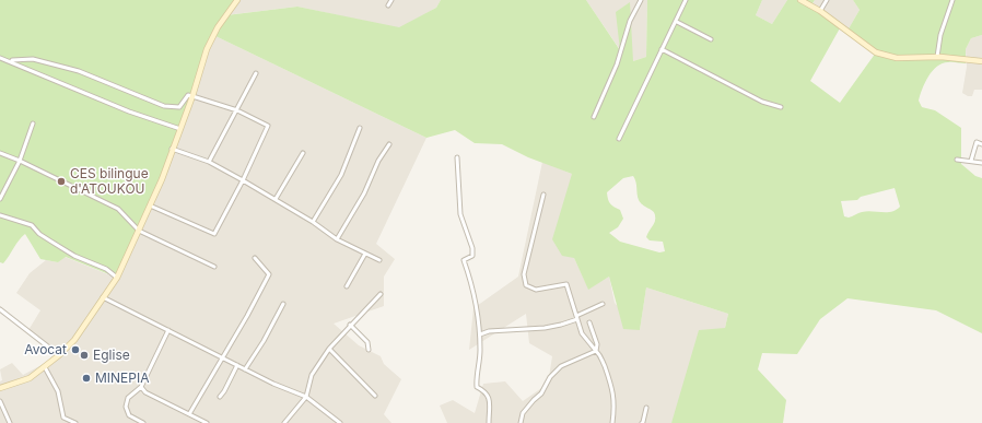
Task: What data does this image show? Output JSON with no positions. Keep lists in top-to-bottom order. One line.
{"places":["CES bilingue d'ATOUKOU","Avocat","Eglise","MINEPIA"]}
